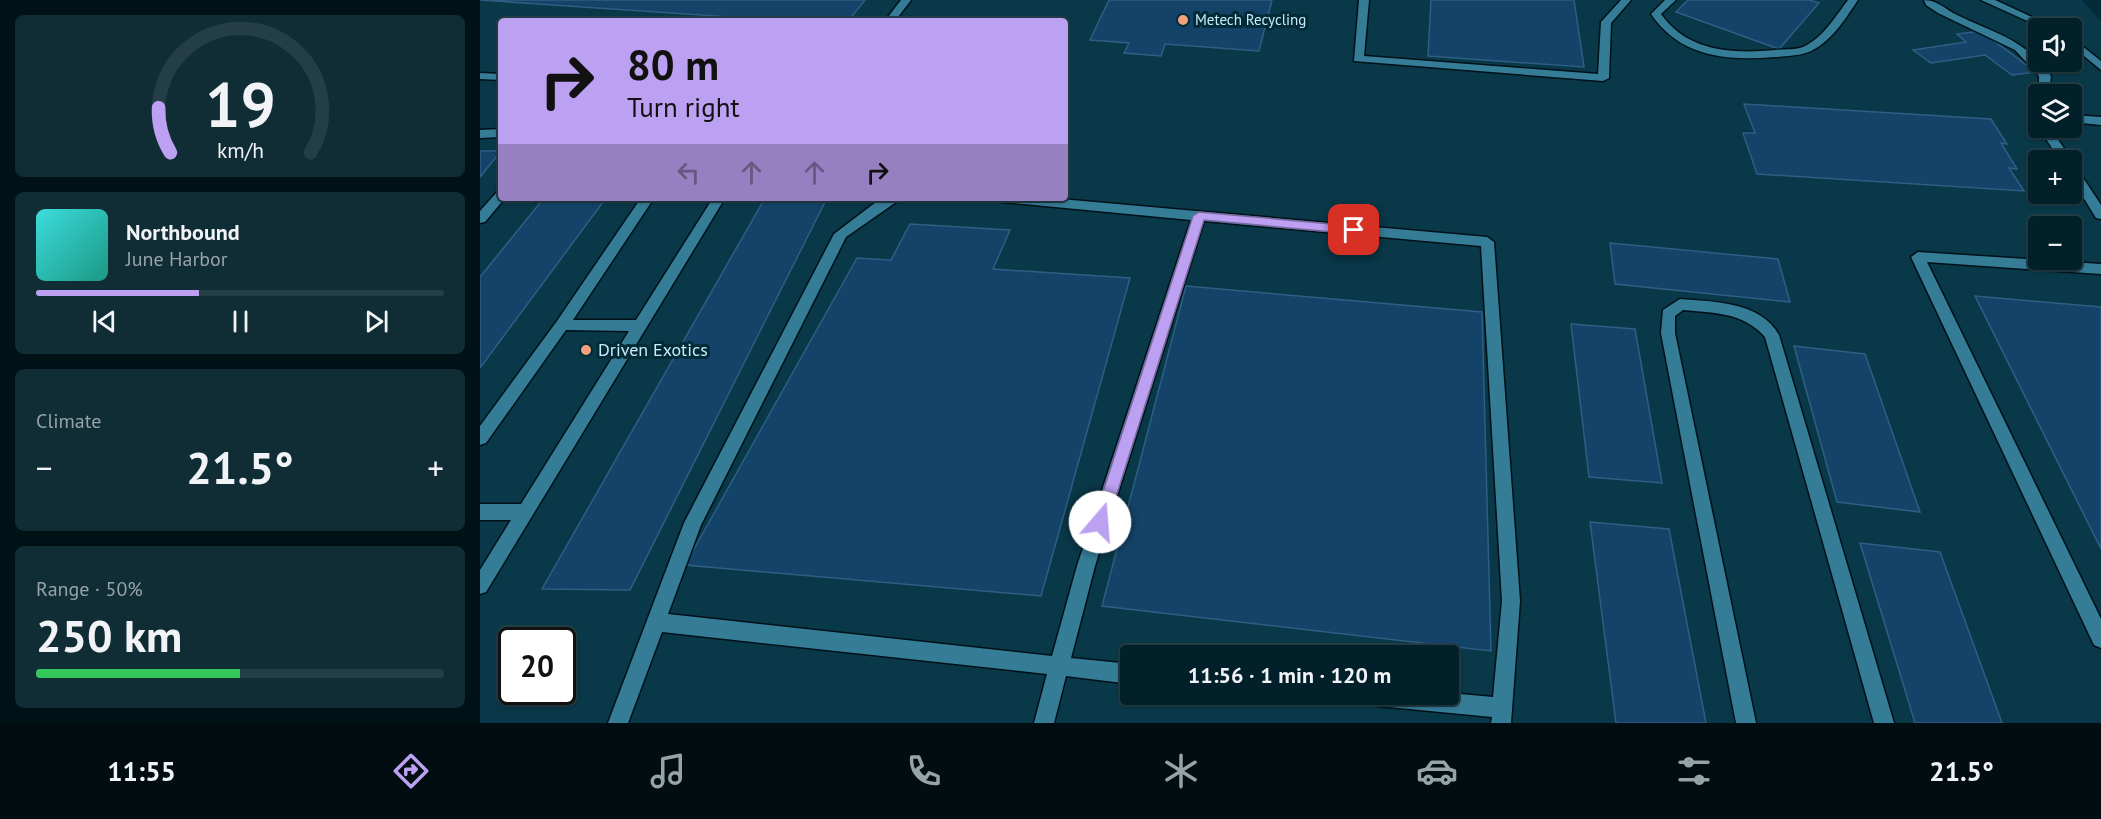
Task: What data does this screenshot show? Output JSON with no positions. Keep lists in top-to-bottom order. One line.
{"places":["Metech Recycling","Driven Exotics"],"page":{"map_buttons":["+","−"],"turn":["80 m","Turn right"],"song":["Northbound","June Harbor"],"tile":["Climate",["Range · 50%","250 km"]],"heat":["−","21.5°","+"],"limit":"20","trip":"11:56 · 1 min · 120 m","tabs":["11:55","21.5°"],"gauge":["19","km/h"]}}
